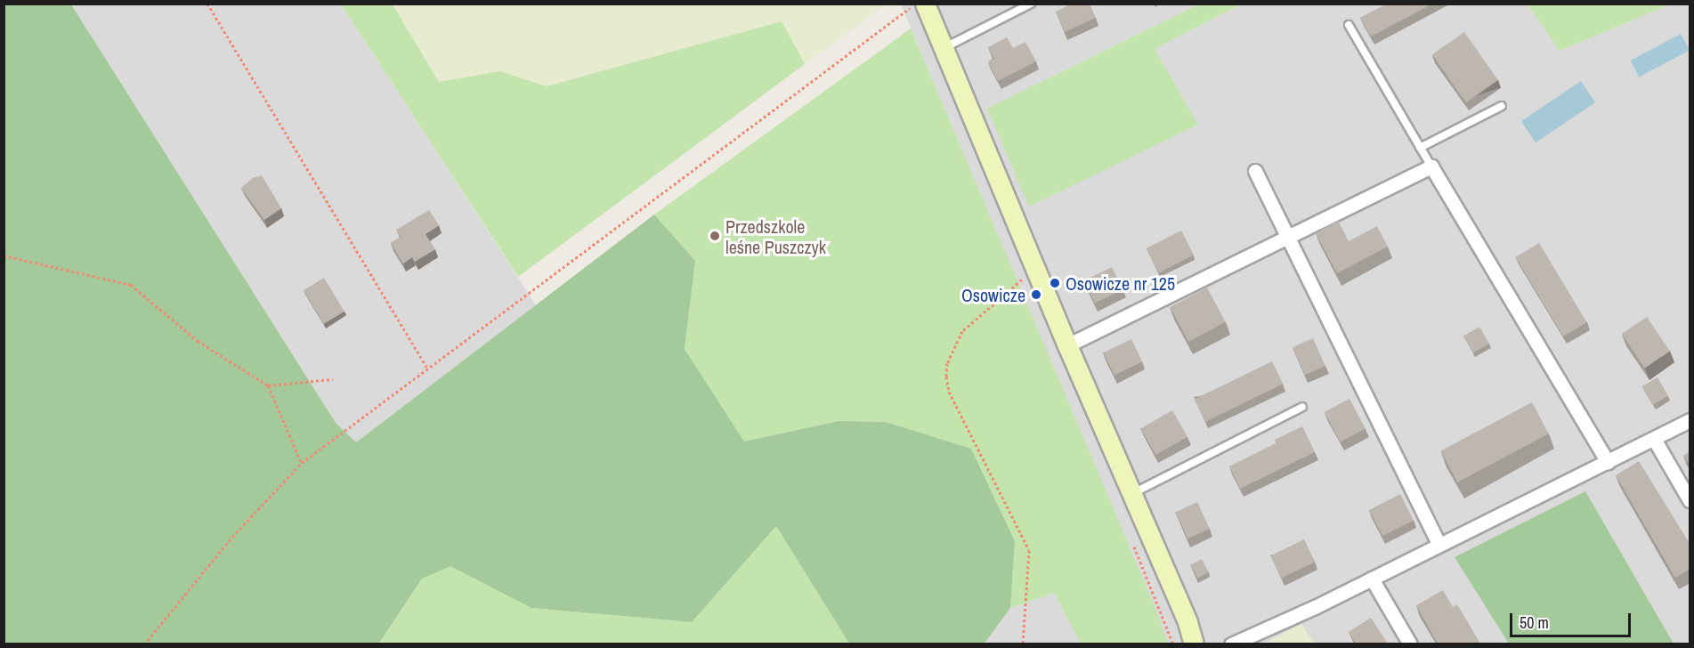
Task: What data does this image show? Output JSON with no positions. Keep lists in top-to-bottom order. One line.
{"places":["Przedszkole leśne Puszczyk","Osowicze nr 125","Osowicze"],"scale_bar":"50 m"}
